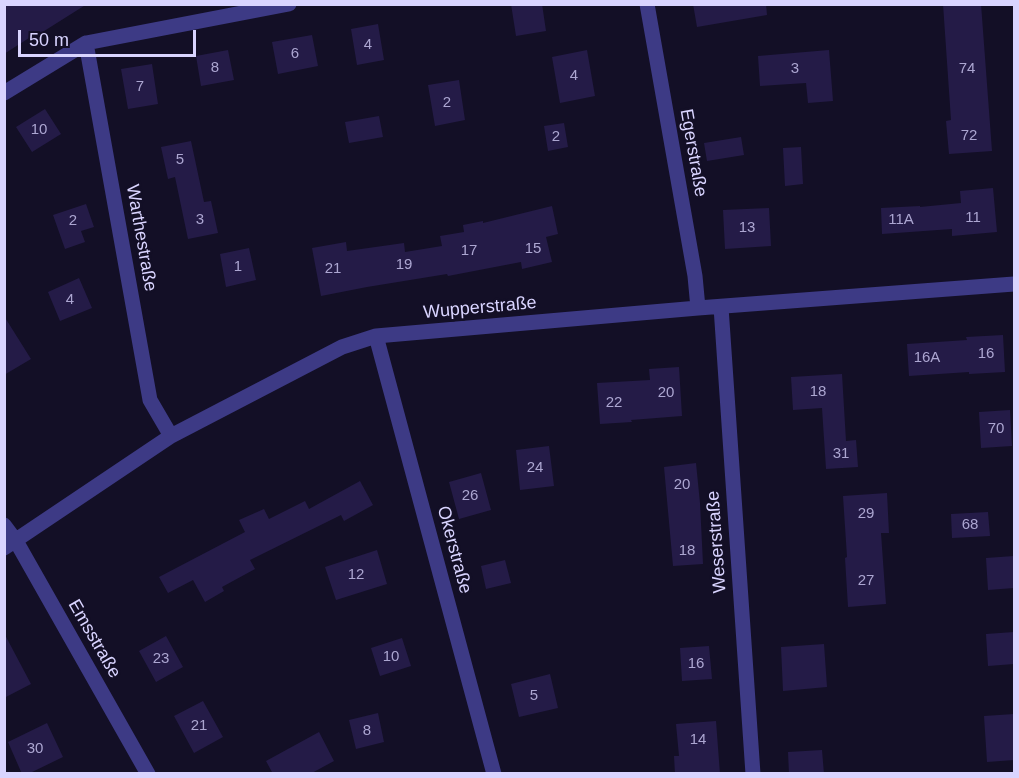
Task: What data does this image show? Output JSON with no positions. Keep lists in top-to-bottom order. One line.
{"streets":{"street":["Egerstraße","Warthestraße","Wupperstraße","Weserstraße","Okerstraße","Emsstraße"]},"crossings":[["Egerstraße","Wupperstraße"],["Warthestraße","Wupperstraße"],["Wupperstraße","Weserstraße"],["Wupperstraße","Okerstraße"],["Wupperstraße","Emsstraße"]],"house_numbers":["4","6","8","3","74","4","7","2","10","72","2","5","11","3","11A","2","13","15","17","19","1","21","4","16","16A","18","20","22","70","31","24","20","26","29","68","18","12","27","10","23","16","5","21","8","14","30"],"scale_bar":"50 m"}
